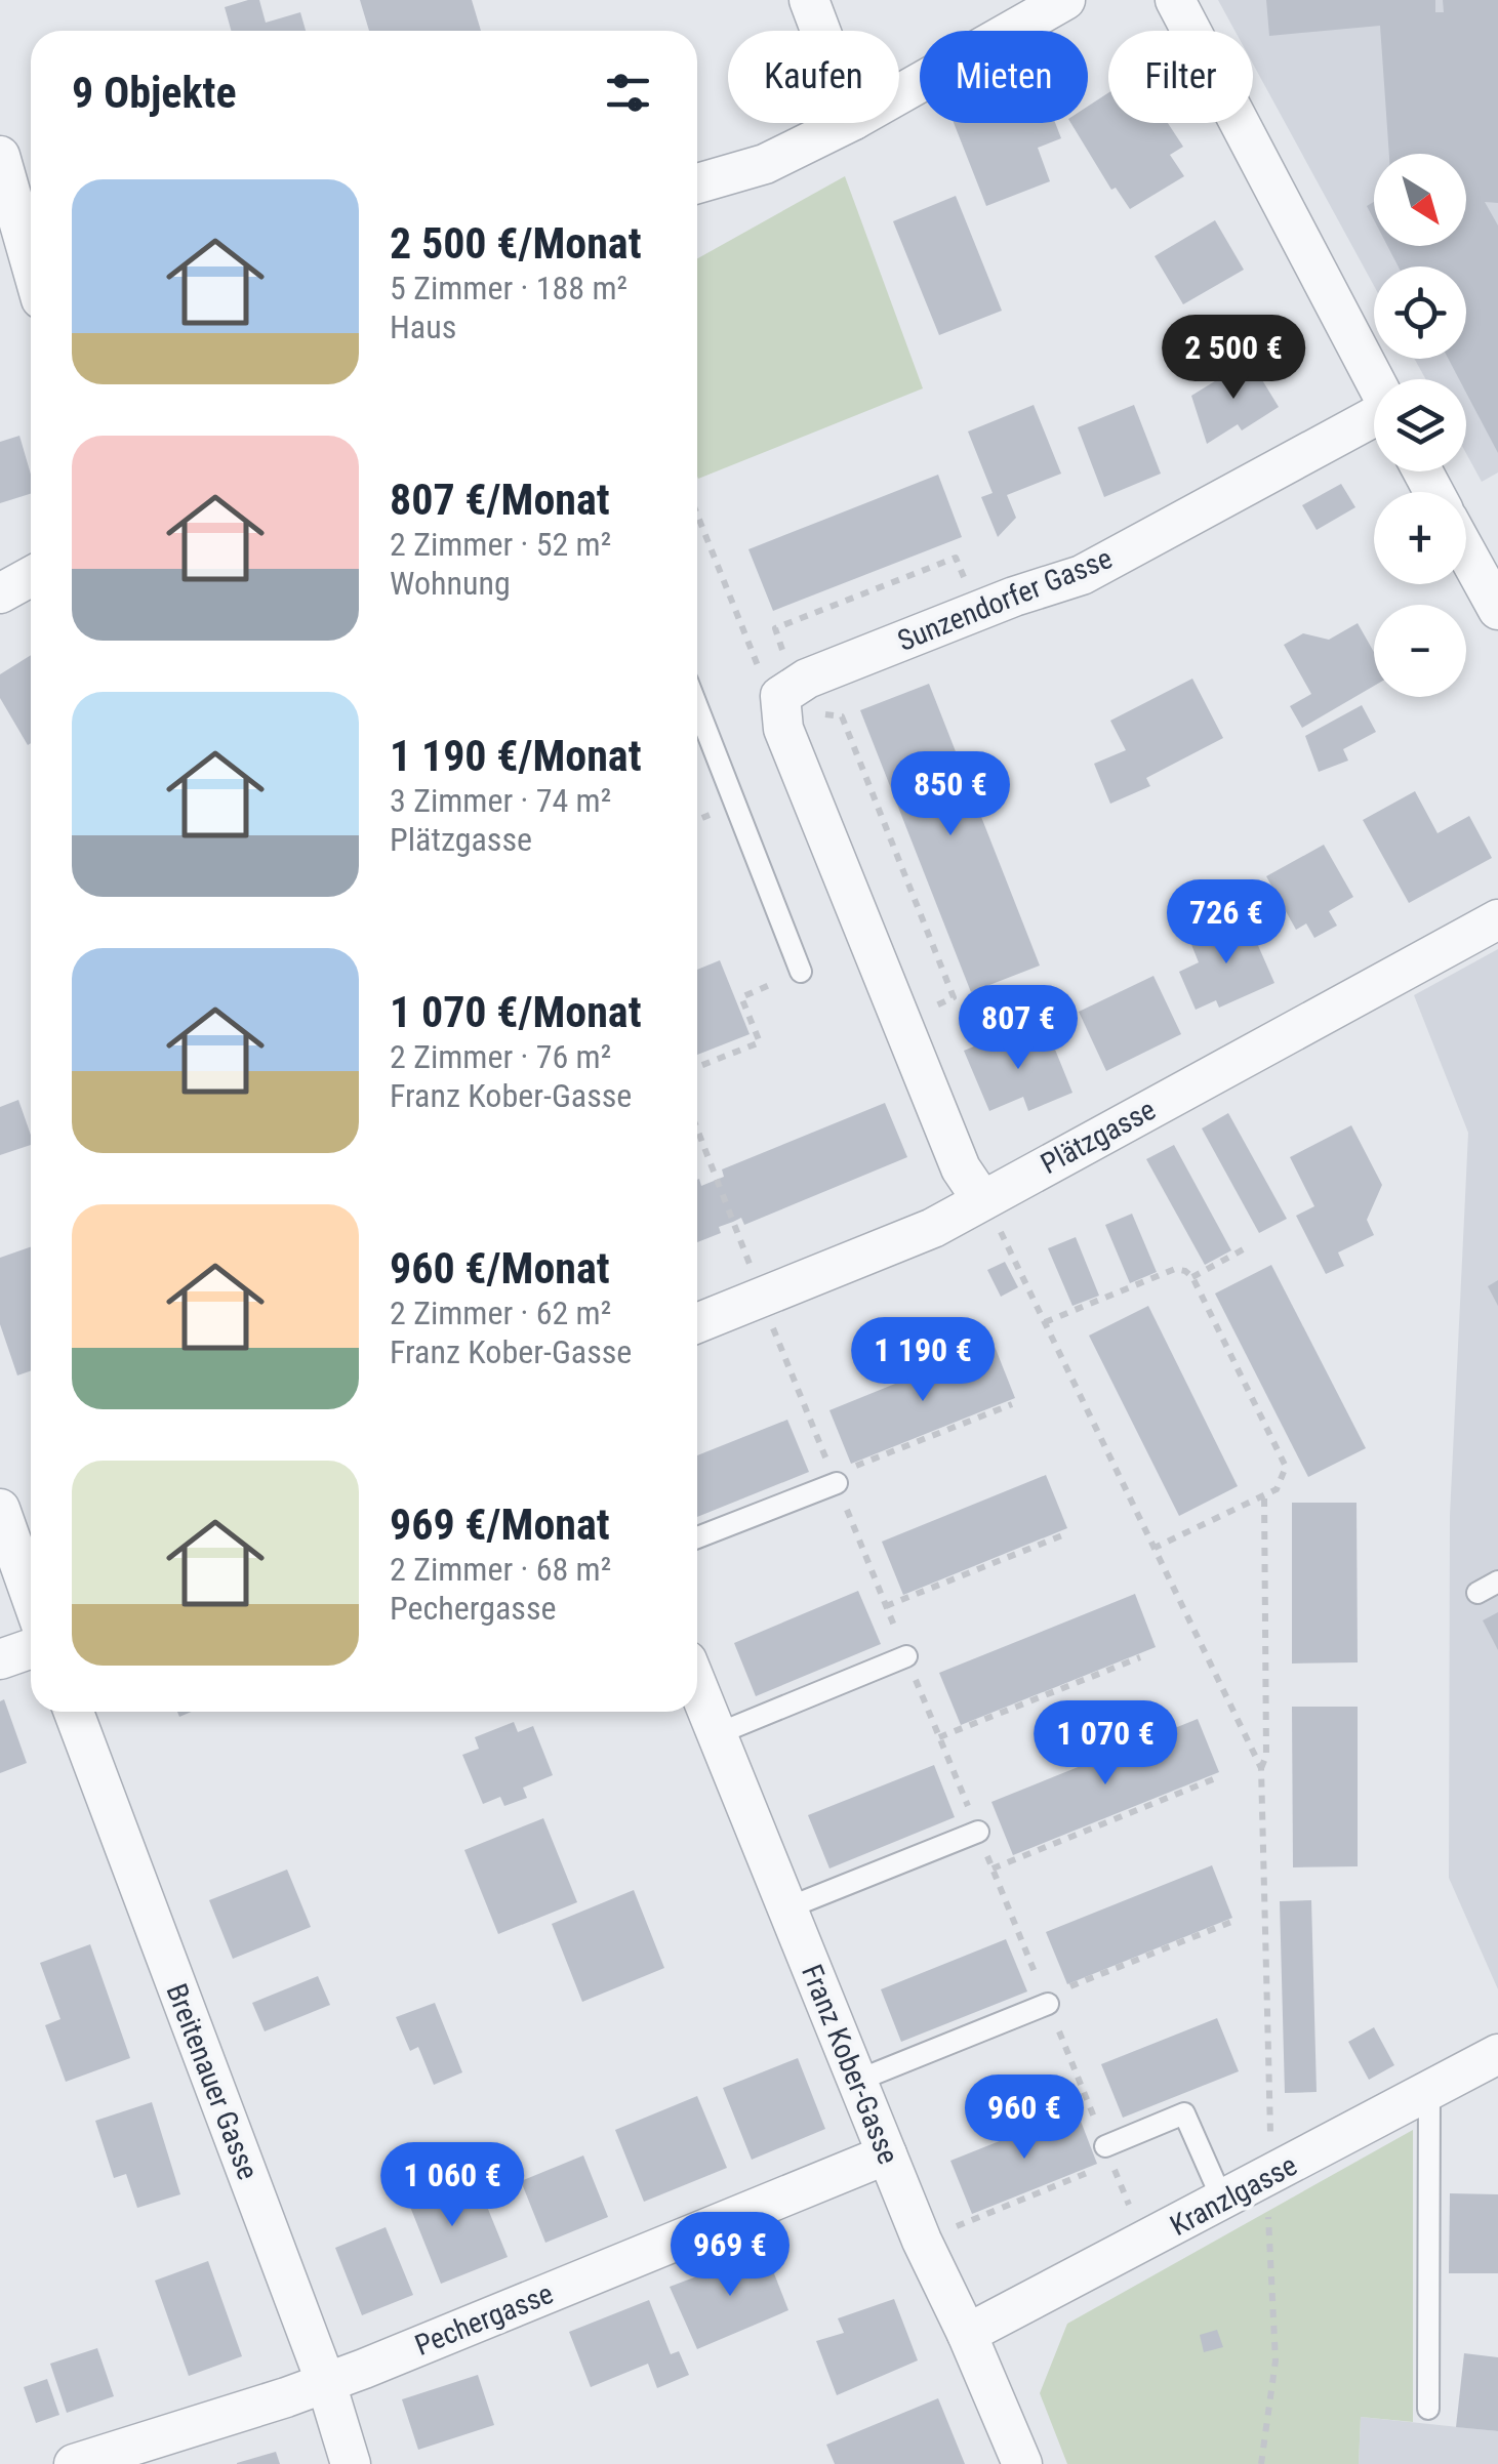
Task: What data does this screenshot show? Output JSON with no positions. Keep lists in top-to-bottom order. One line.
{"streets":{"street":["Sunzendorfer Gasse","Plätzgasse","Franz Kober-Gasse","Breitenauer Gasse","Kranzlgasse","Pechergasse"]},"crossings":[["Franz Kober-Gasse","Kranzlgasse"],["Franz Kober-Gasse","Pechergasse"],["Breitenauer Gasse","Pechergasse"]],"north":"bottom right","page":{"chip":["Kaufen","Mieten","Filter"],"heading":"9 Objekte","map_buttons":["+","−"],"list":[{"name":"2 500 €/Monat","note":"5 Zimmer · 188 m² · Haus"},{"name":"807 €/Monat","note":"2 Zimmer · 52 m² · Wohnung"},{"name":"1 190 €/Monat","note":"3 Zimmer · 74 m² · Plätzgasse"},{"name":"1 070 €/Monat","note":"2 Zimmer · 76 m² · Franz Kober-Gasse"},{"name":"960 €/Monat","note":"2 Zimmer · 62 m² · Franz Kober-Gasse"},{"name":"969 €/Monat","note":"2 Zimmer · 68 m² · Pechergasse"}],"price":["2 500 €","850 €","726 €","807 €","1 190 €","1 070 €","960 €","1 060 €","969 €"]}}
